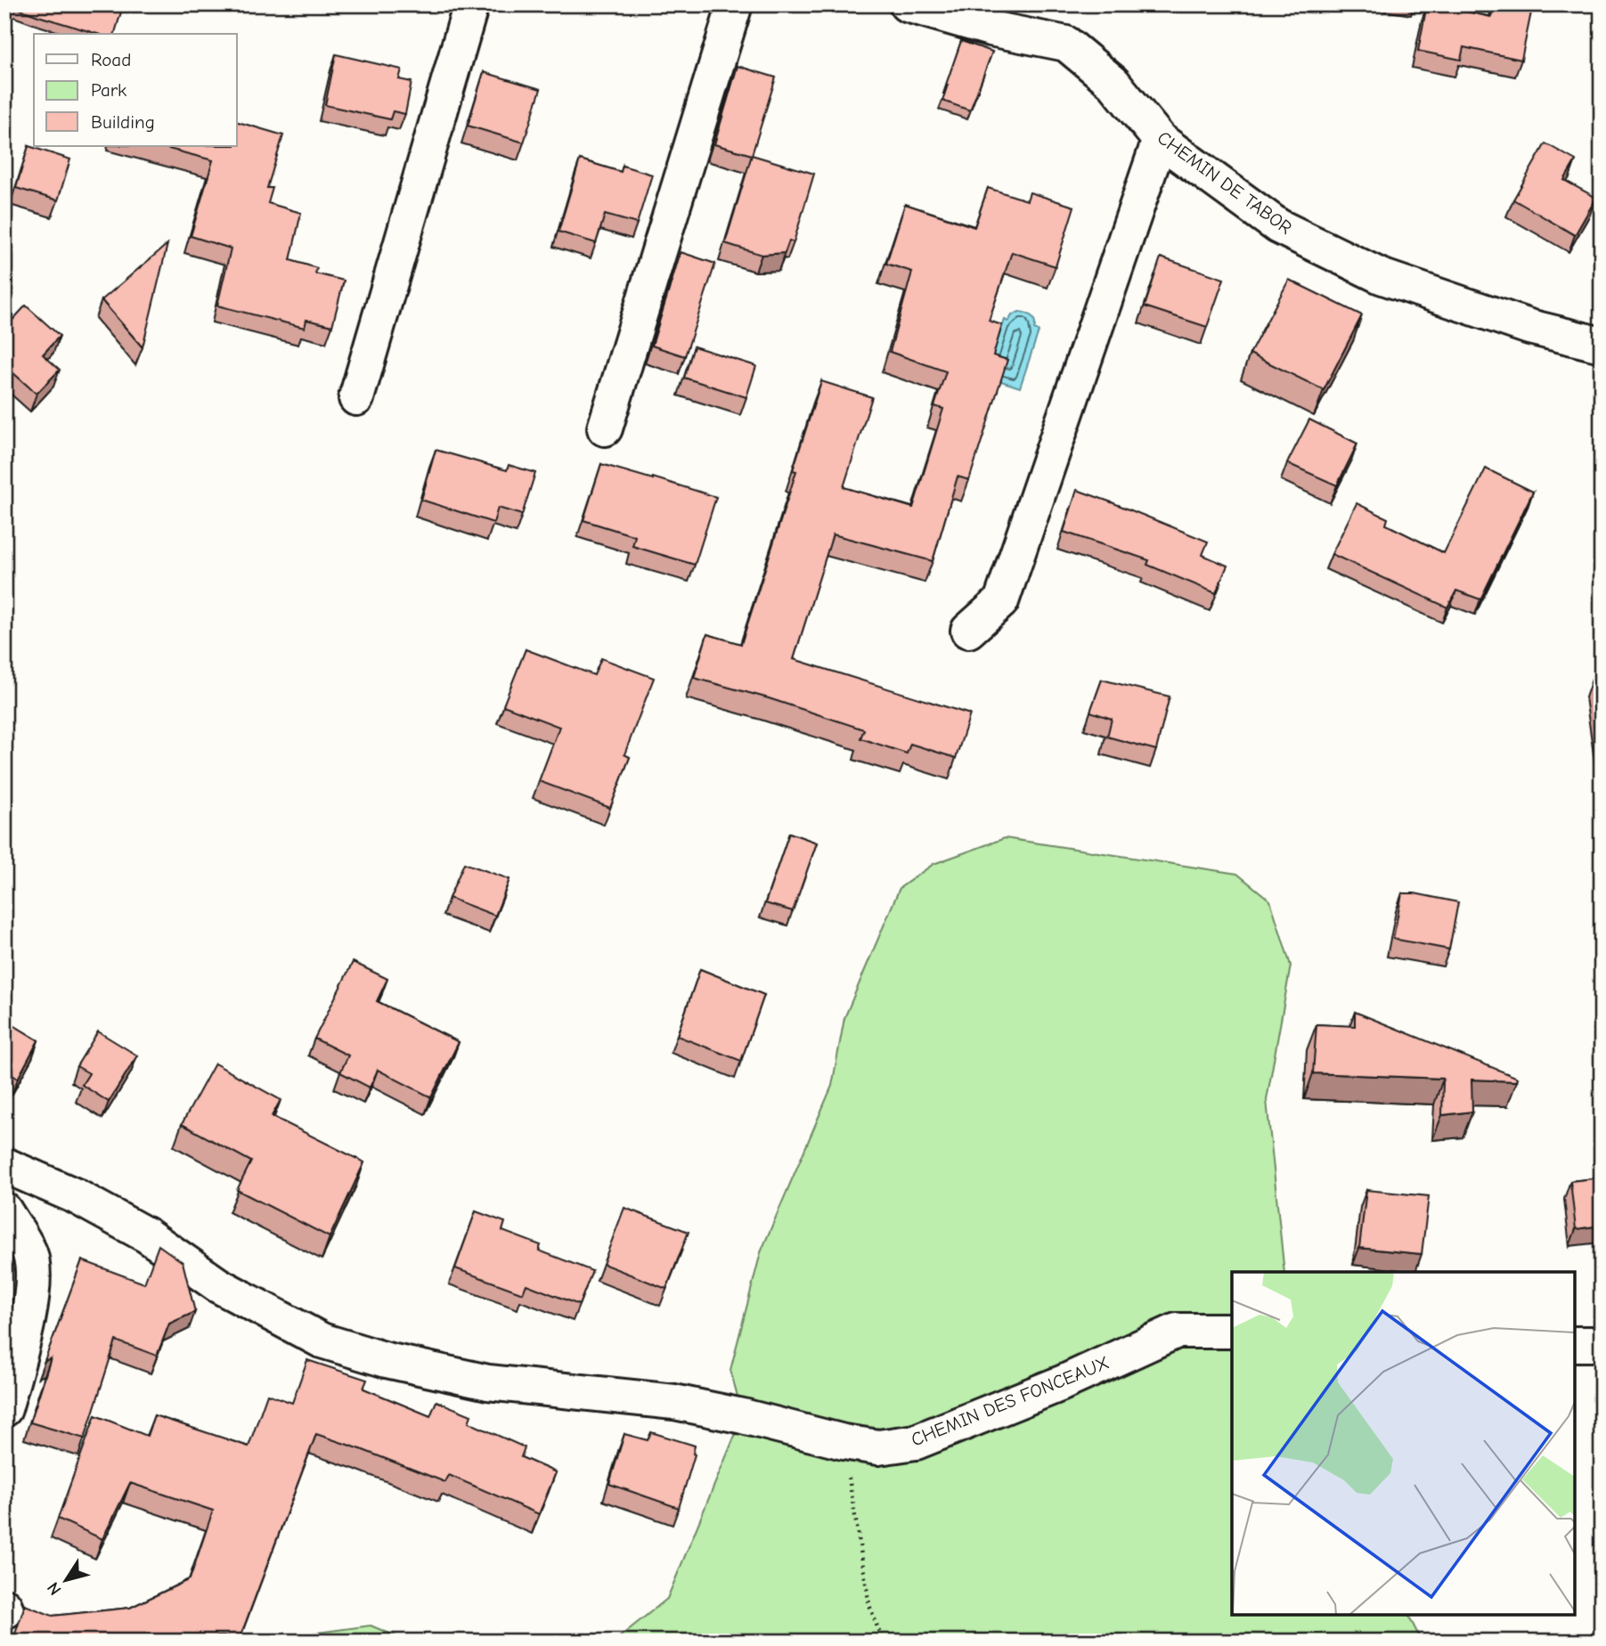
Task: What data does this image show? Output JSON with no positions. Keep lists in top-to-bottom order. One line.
{"streets":{"street":["CHEMIN DE TABOR","CHEMIN DES FONCEAUX"]},"legend":["Road","Park","Building"],"north":"bottom left"}
